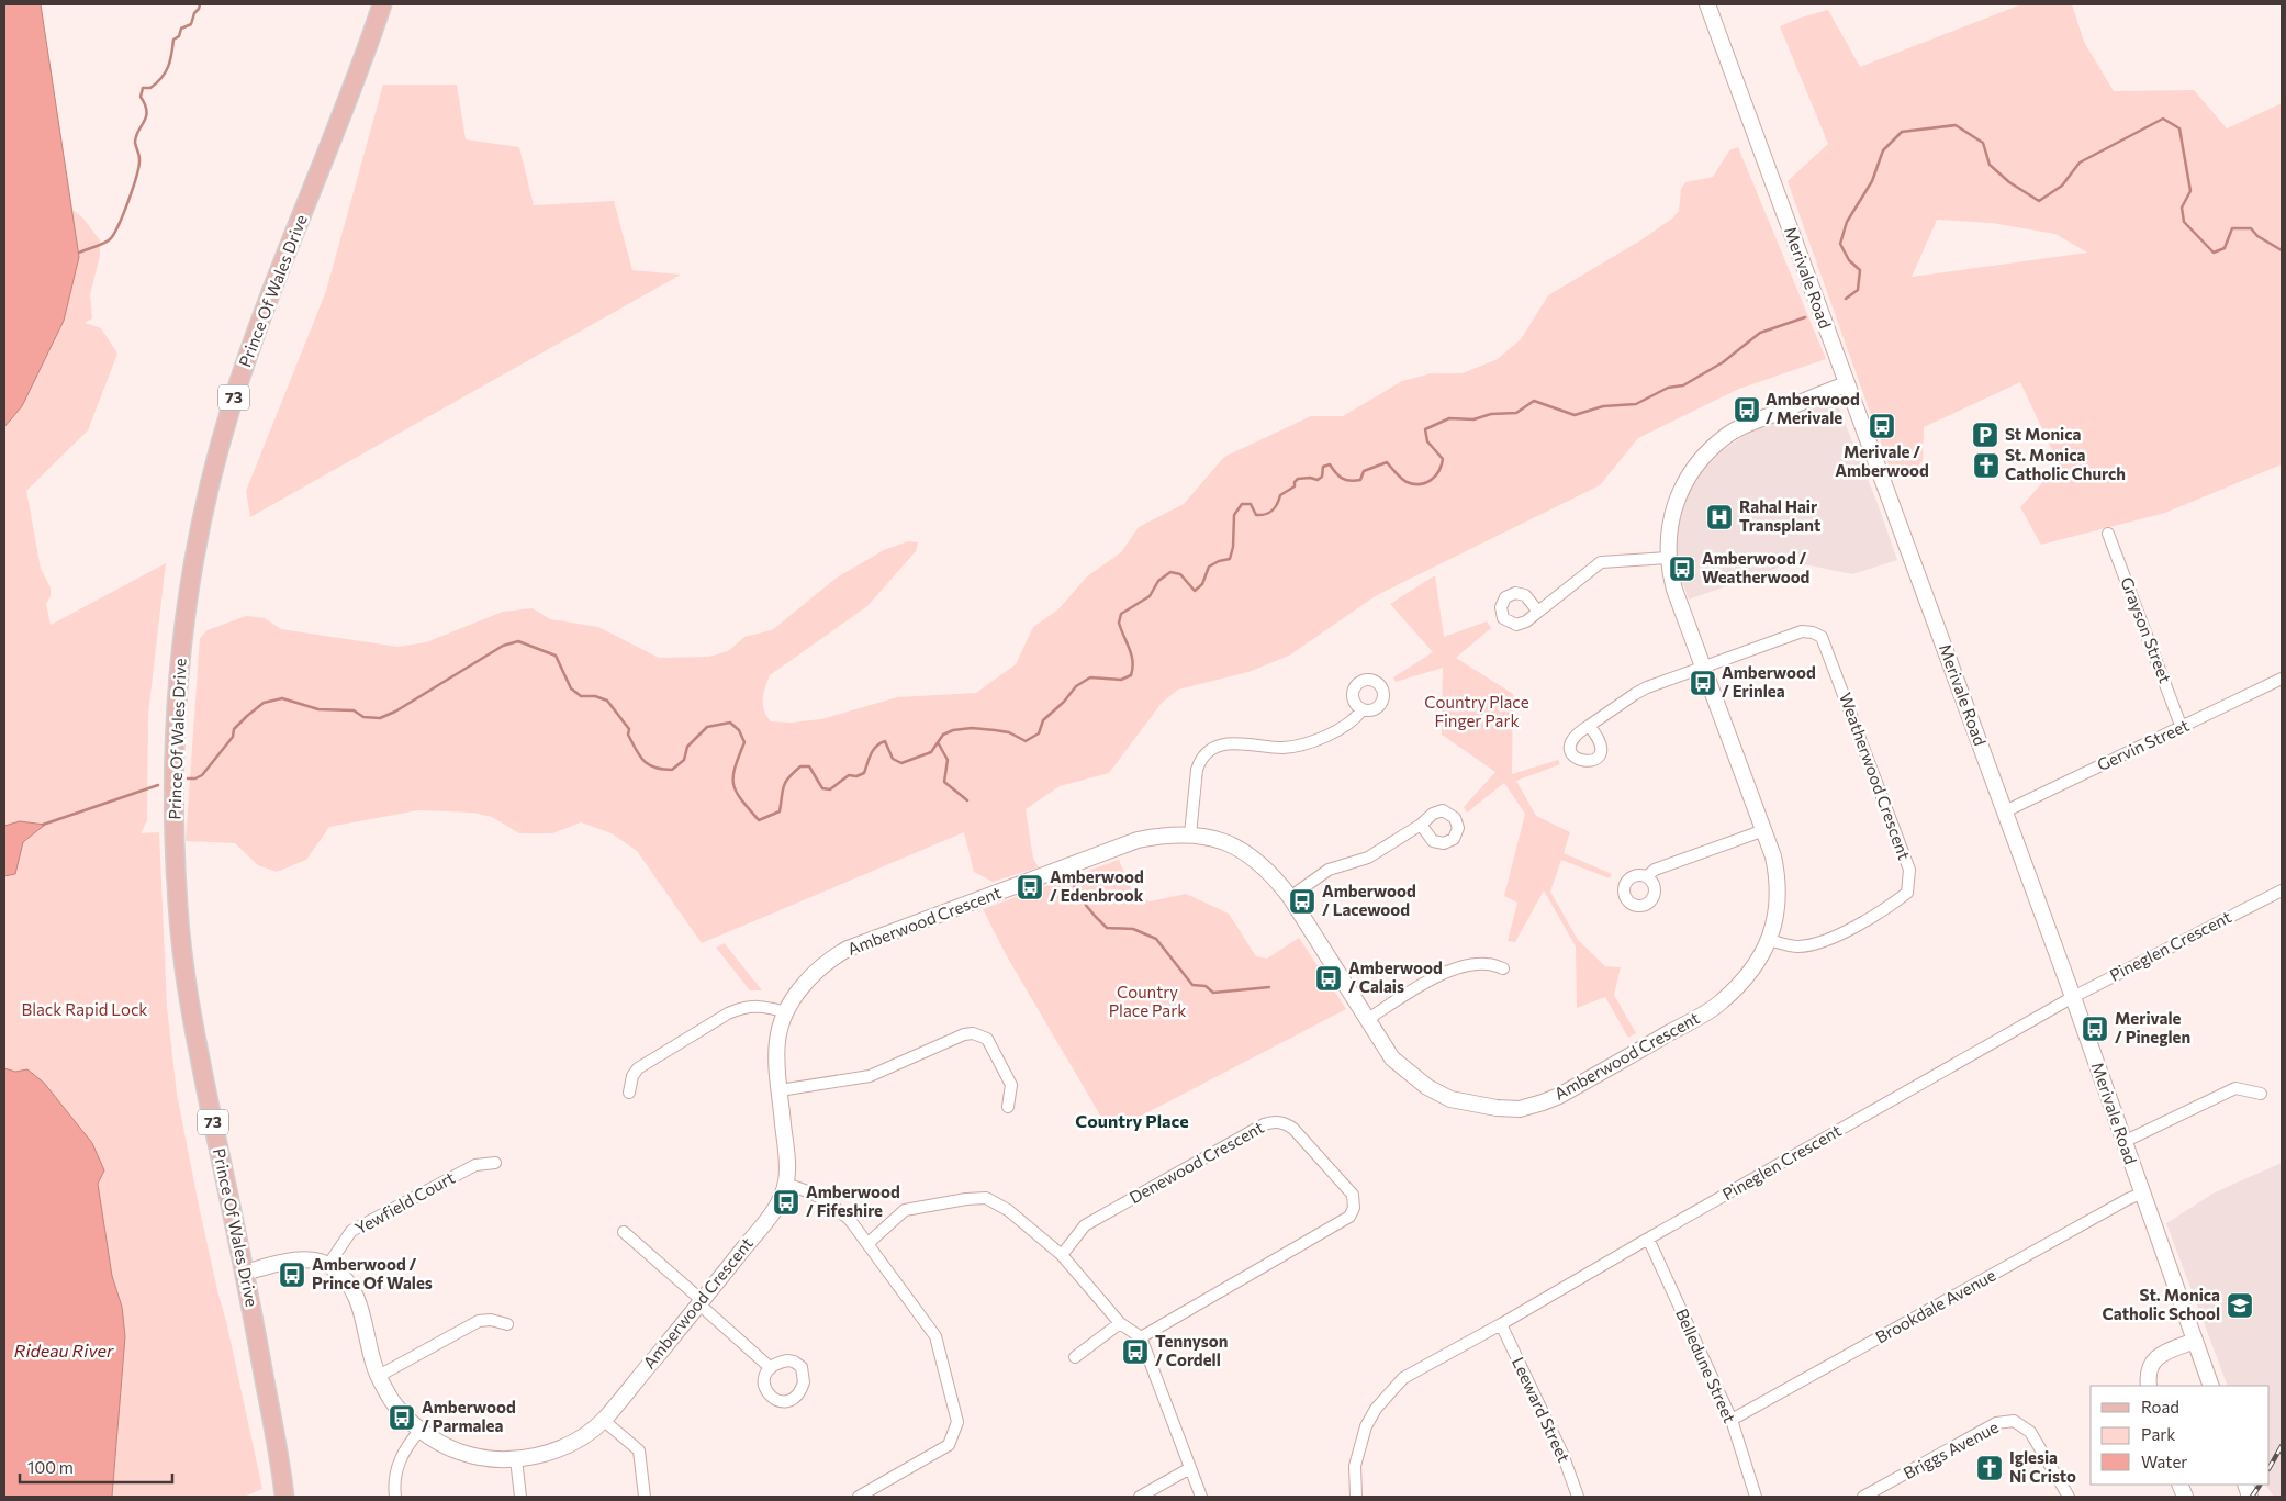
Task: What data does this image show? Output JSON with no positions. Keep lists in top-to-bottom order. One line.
{"streets":{"main road":["Prince Of Wales Drive","73"],"street":["Merivale Road","Grayson Street","Gervin Street","Weatherwood Crescent","Amberwood Crescent","Pineglen Crescent","Denewood Crescent","Yewfield Court","Brookdale Avenue","Belledune Street","Leeward Street","Briggs Avenue"]},"crossings":[["Merivale Road","Gervin Street"],["Merivale Road","Amberwood Crescent"],["Merivale Road","Pineglen Crescent"],["Merivale Road","Brookdale Avenue"],["Grayson Street","Gervin Street"],["Weatherwood Crescent","Amberwood Crescent"],["Amberwood Crescent","Yewfield Court"],["Pineglen Crescent","Belledune Street"],["Pineglen Crescent","Leeward Street"],["Brookdale Avenue","Belledune Street"]],"districts":["Country Place"],"water":["Rideau River"],"parks":["Country Place Finger Park","Country Place Park","Black Rapid Lock"],"places":{"bus stop":["Amberwood / Merivale","Merivale / Amberwood","Amberwood / Weatherwood","Amberwood / Erinlea","Amberwood / Edenbrook","Amberwood / Lacewood","Amberwood / Calais","Merivale / Pineglen","Amberwood / Fifeshire","Amberwood / Prince Of Wales","Tennyson / Cordell","Amberwood / Parmalea"],"parking":["St Monica"],"church":["St. Monica Catholic Church","Iglesia Ni Cristo"],"hospital":["Rahal Hair Transplant"],"school or university":["St. Monica Catholic School"]},"legend":["Road","Park","Water"],"scale_bar":"100 m"}
